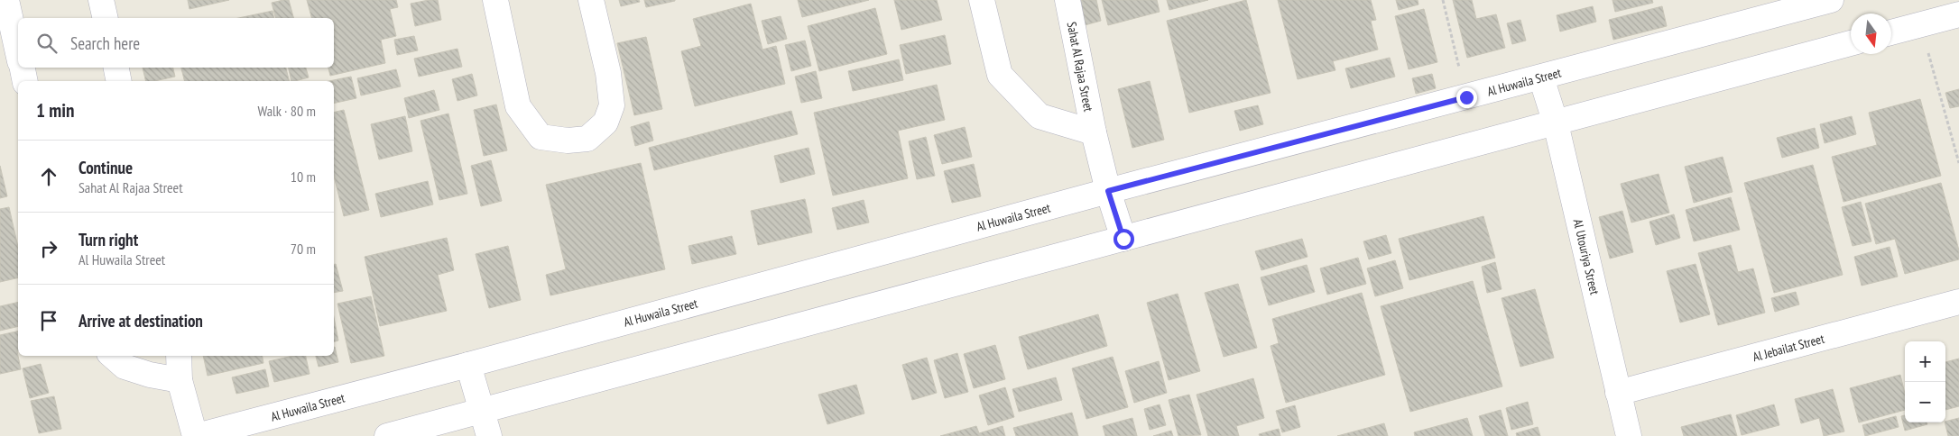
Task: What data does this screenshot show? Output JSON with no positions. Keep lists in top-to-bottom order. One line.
{"streets":{"street":["Sahat Al Rajaa Street","Al Huwaila Street","Al Utouriya Street","Al Jebailat Street"]},"crossings":[["Sahat Al Rajaa Street","Al Huwaila Street"],["Al Huwaila Street","Al Utouriya Street"],["Al Utouriya Street","Al Jebailat Street"]],"north":"bottom","page":{"search":"Search here","heading":["1 min","Walk · 80 m"],"list":[["Continue","Sahat Al Rajaa Street","10 m"],["Turn right","Al Huwaila Street","70 m"],"Arrive at destination"],"map_buttons":["+","−"]}}
